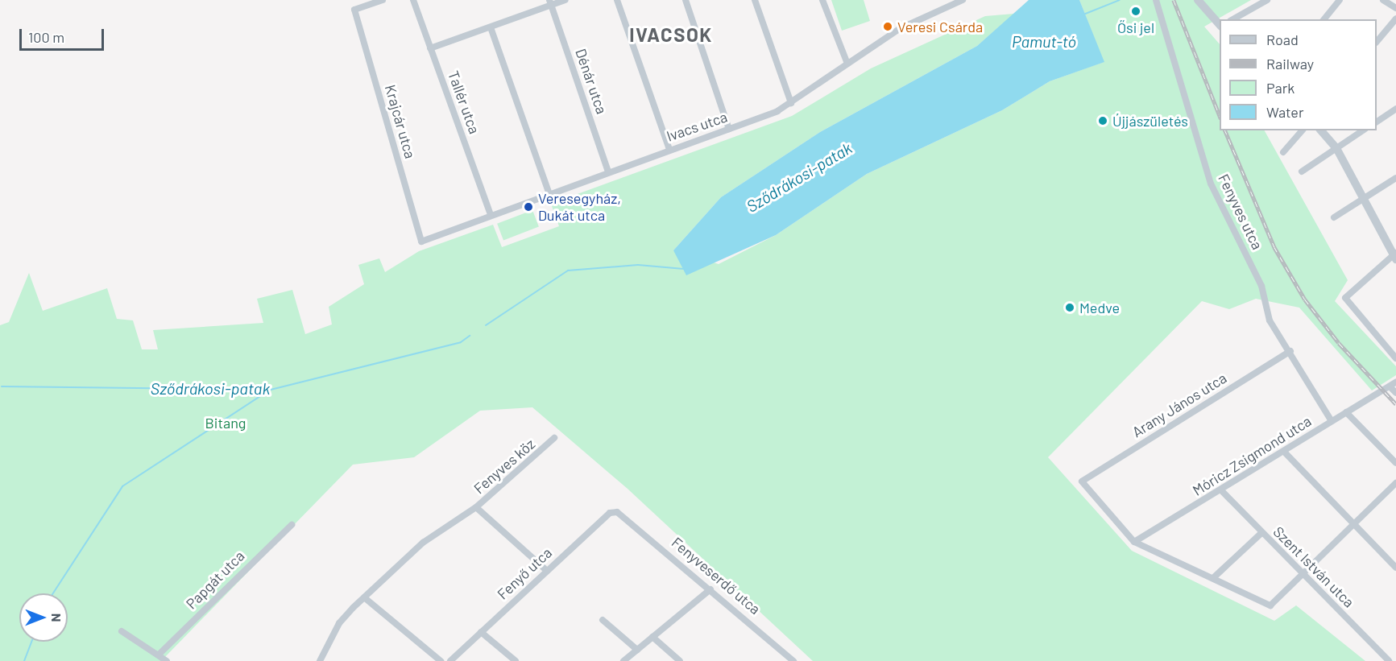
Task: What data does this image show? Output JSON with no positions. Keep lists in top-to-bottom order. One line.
{"streets":{"street":["Dénár utca","Tallér utca","Krajcár utca","Ivacs utca","Fenyves utca","Arany János utca","Móricz Zsigmond utca","Fenyves köz","Szent István utca","Fenyő utca","Fenyveserdő utca","Papgát utca"]},"crossings":[["Dénár utca","Ivacs utca"],["Tallér utca","Ivacs utca"],["Krajcár utca","Ivacs utca"],["Fenyves utca","Arany János utca"],["Fenyves utca","Móricz Zsigmond utca"],["Arany János utca","Móricz Zsigmond utca"],["Móricz Zsigmond utca","Szent István utca"],["Fenyves köz","Fenyő utca"],["Fenyő utca","Fenyveserdő utca"]],"districts":["IVACSOK"],"water":["Pamut-tó","Sződrákosi-patak"],"parks":["Bitang"],"places":["Ősi jel","Veresi Csárda","Újjászületés","Veresegyház, Dukát utca","Medve"],"legend":["Road","Railway","Park","Water"],"scale_bar":"100 m","north":"right"}
